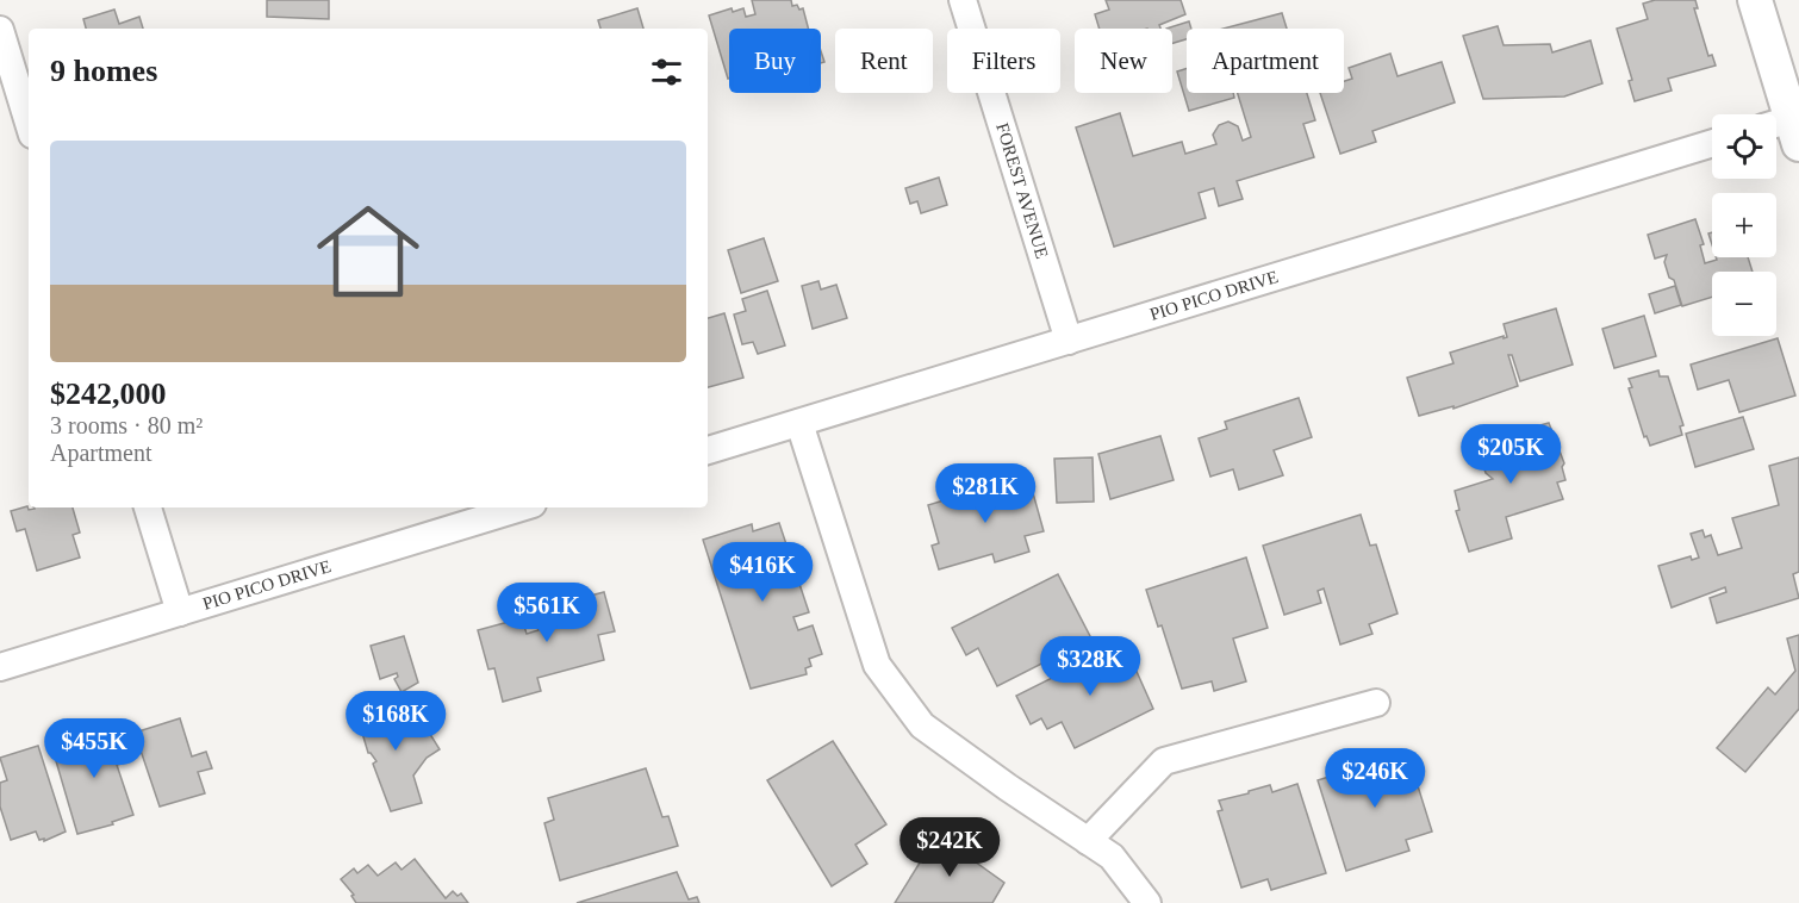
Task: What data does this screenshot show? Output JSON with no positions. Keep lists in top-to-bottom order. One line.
{"streets":{"street":["FOREST AVENUE","PIO PICO DRIVE"]},"crossings":[["FOREST AVENUE","PIO PICO DRIVE"]],"page":{"chip":["Buy","Rent","Filters","New","Apartment"],"heading":"9 homes","map_buttons":["+","−"],"list":[{"name":"$242,000","note":"3 rooms · 80 m² · Apartment"}],"price":["$205K","$281K","$416K","$561K","$328K","$168K","$455K","$246K","$242K"]}}
